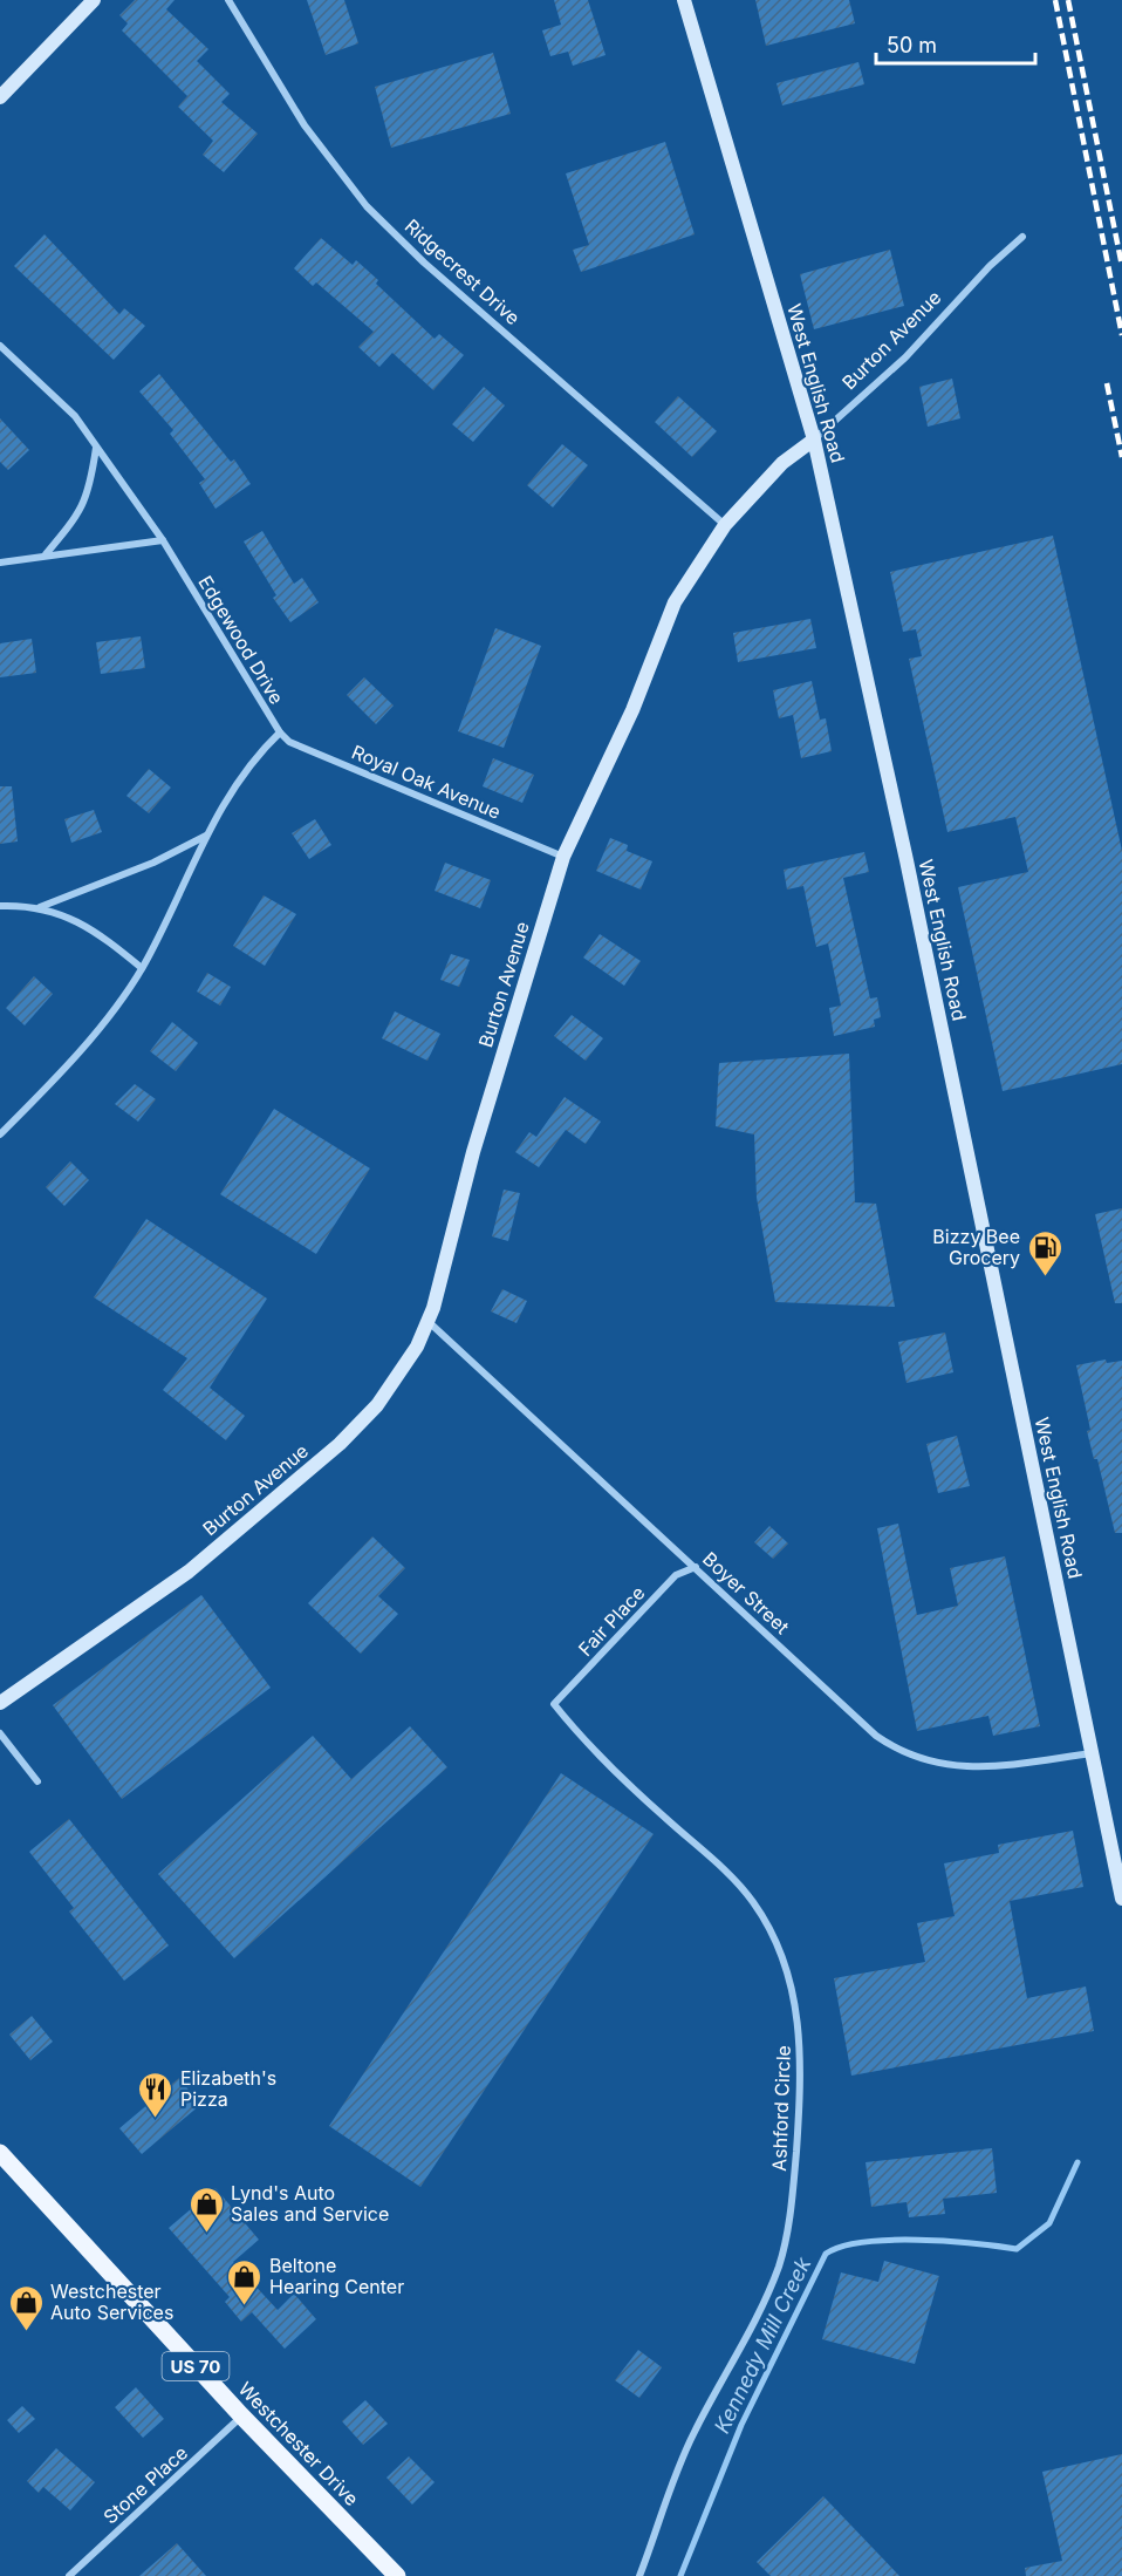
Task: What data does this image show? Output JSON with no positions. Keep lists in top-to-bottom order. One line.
{"streets":{"main road":["Burton Avenue","West English Road","US 70","Westchester Drive"],"street":["Ridgecrest Drive","Edgewood Drive","Royal Oak Avenue","Boyer Street","Fair Place","Ashford Circle","Stone Place"]},"crossings":[["Ridgecrest Drive","Burton Avenue"],["Burton Avenue","West English Road"],["Burton Avenue","Royal Oak Avenue"],["Burton Avenue","Boyer Street"],["West English Road","Boyer Street"],["Edgewood Drive","Royal Oak Avenue"],["Boyer Street","Fair Place"],["Fair Place","Ashford Circle"],["Westchester Drive","Stone Place"]],"water":["Kennedy Mill Creek"],"places":{"fuel station":["Bizzy Bee Grocery"],"restaurant":["Elizabeth's Pizza"],"shop":["Lynd's Auto Sales and Service","Beltone Hearing Center","Westchester Auto Services"]},"scale_bar":"50 m"}
